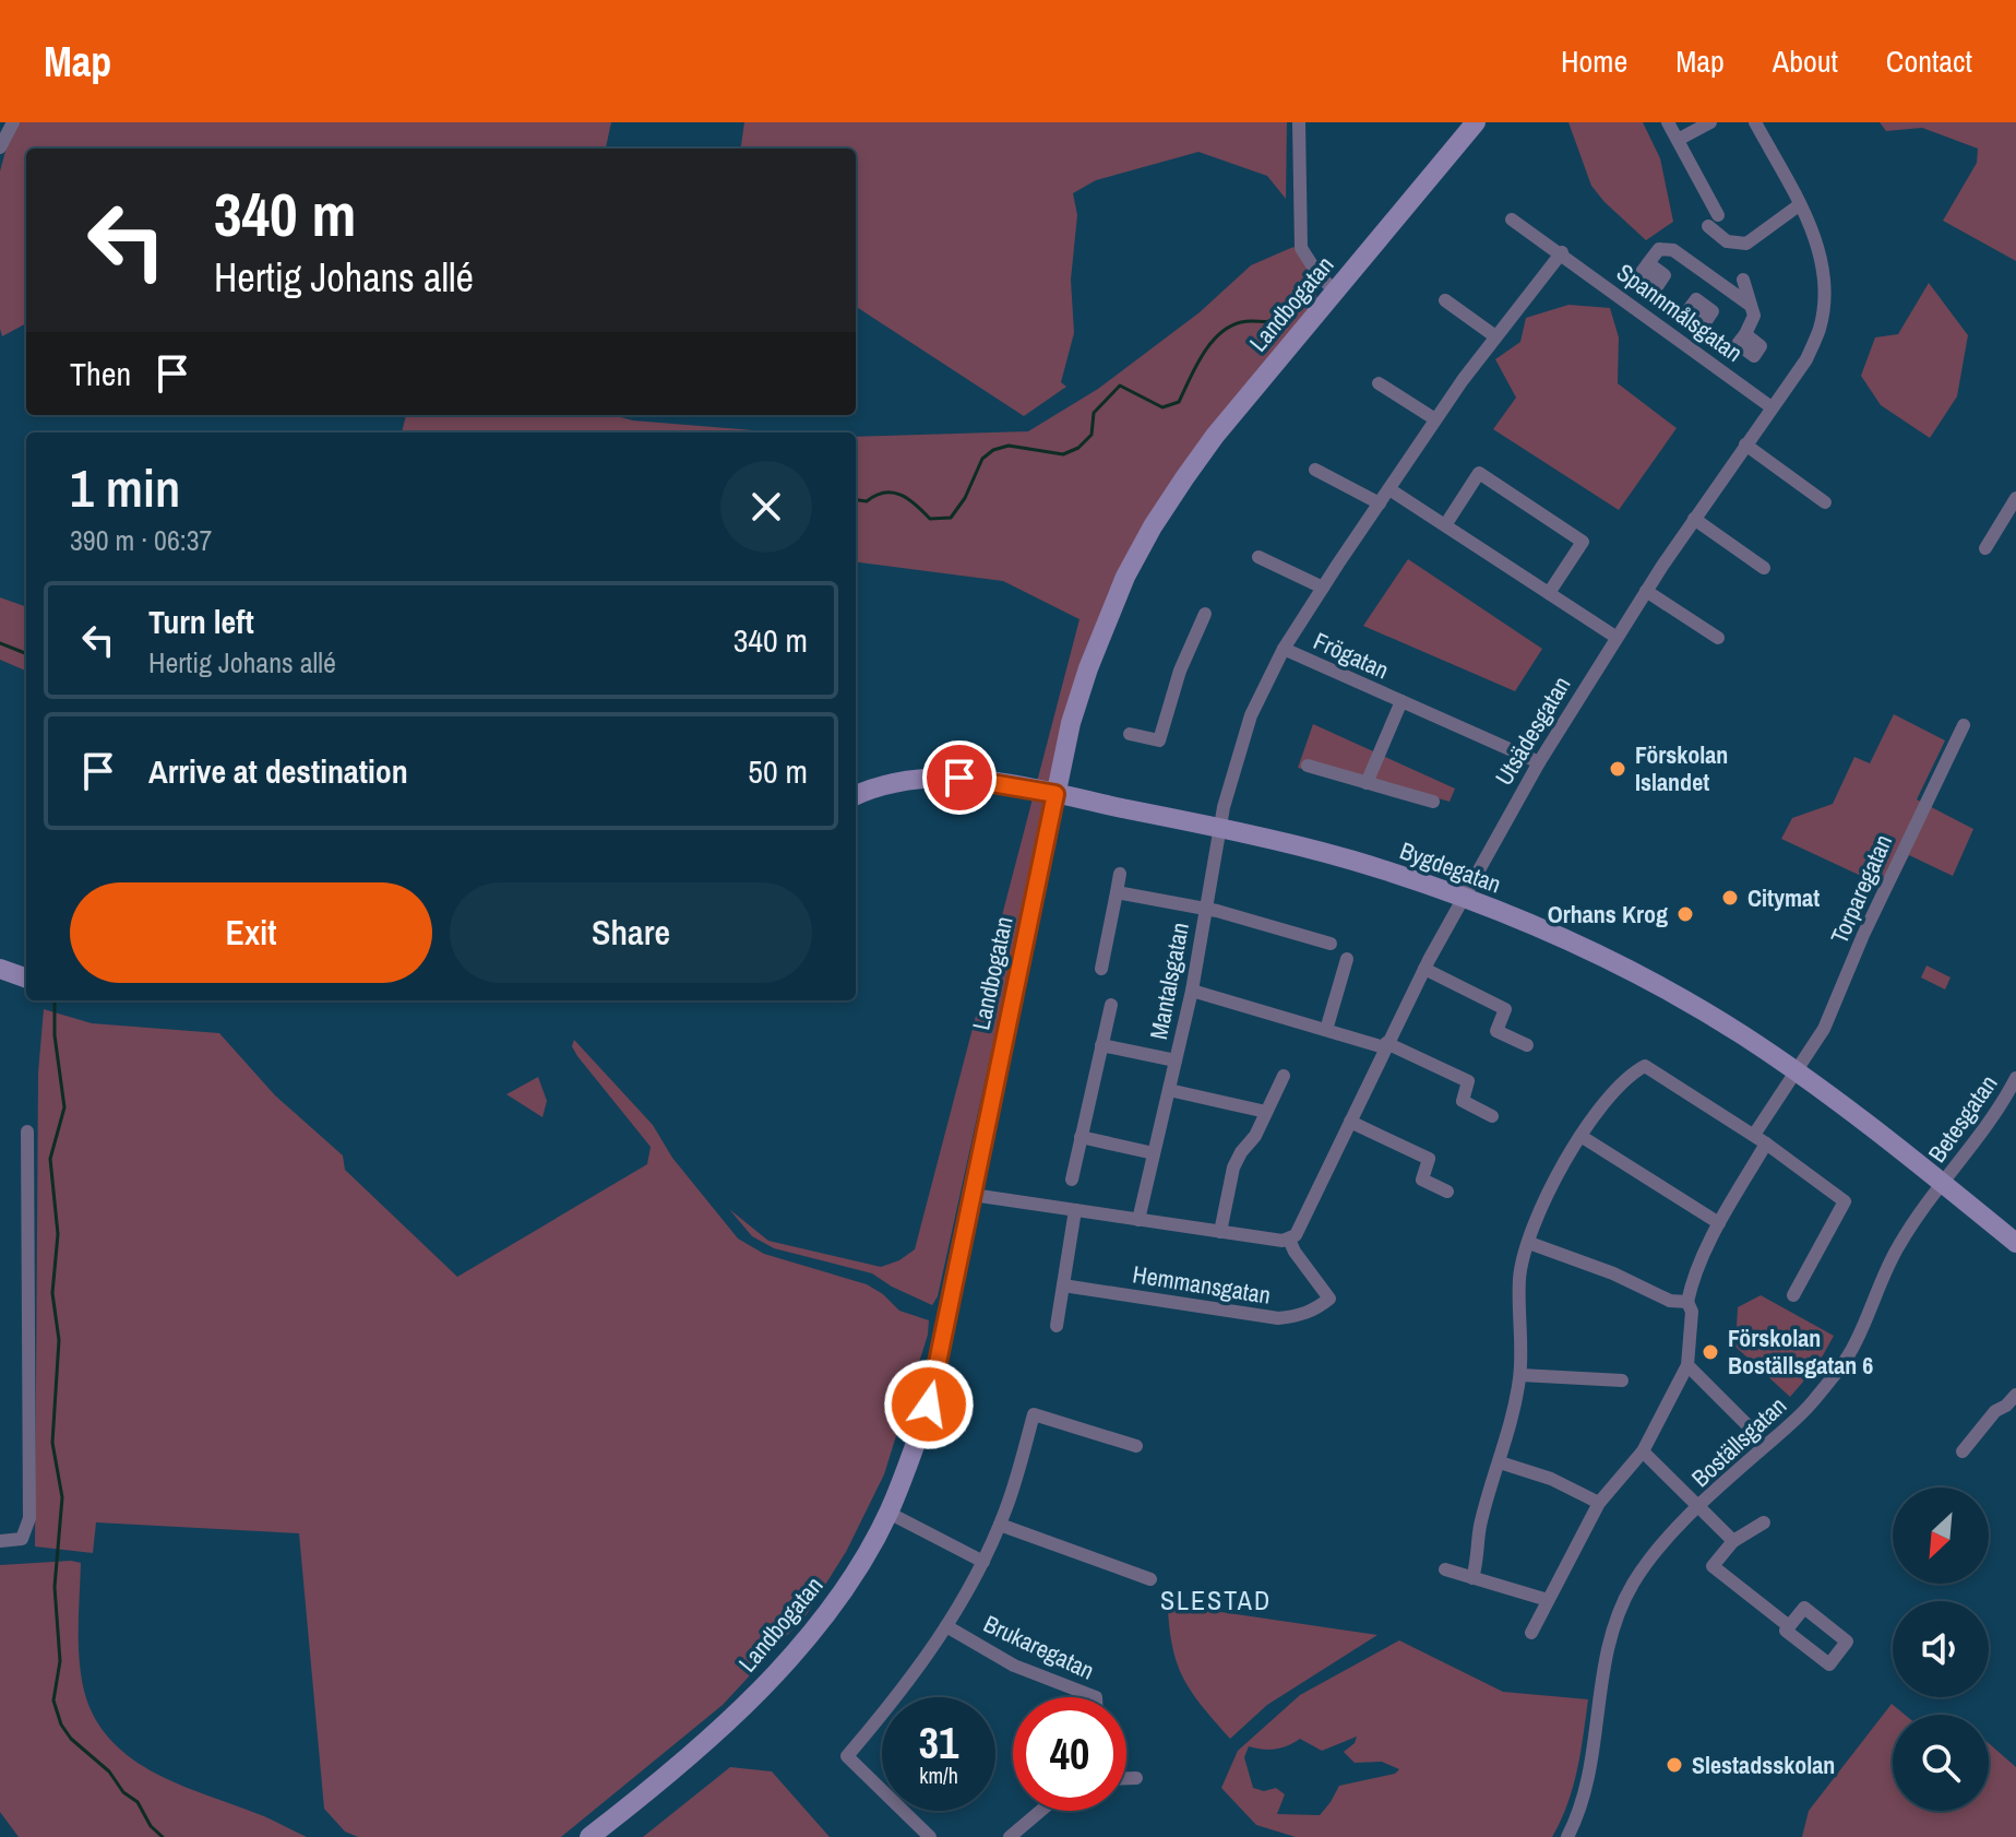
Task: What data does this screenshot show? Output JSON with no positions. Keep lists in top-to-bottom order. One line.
{"streets":{"street":["Landbogatan","Spannmålsgatan","Frögatan","Utsädesgatan","Bygdegatan","Torparegatan","Mantalsgatan","Betesgatan","Hemmansgatan","Boställsgatan","Brukaregatan"]},"crossings":[["Landbogatan","Bygdegatan"],["Spannmålsgatan","Utsädesgatan"],["Frögatan","Utsädesgatan"],["Utsädesgatan","Bygdegatan"],["Bygdegatan","Torparegatan"],["Bygdegatan","Mantalsgatan"],["Bygdegatan","Betesgatan"],["Bygdegatan","Boställsgatan"],["Betesgatan","Boställsgatan"]],"districts":["SLESTAD"],"places":["Förskolan Islandet","Citymat","Orhans Krog","Förskolan Boställsgatan 6","Slestadsskolan"],"north":"bottom left","page":{"header":"Map","nav":["Home","Map","About","Contact"],"turn":["340 m","Hertig Johans allé"],"then":"Then","heading":["1 min","390 m · 06:37"],"list":[{"name":"Turn left","note":"Hertig Johans allé","value":"340 m"},{"name":"Arrive at destination","value":"50 m"}],"buttons":["Exit","Share"],"speed":"31 km/h","limit":"40"}}
